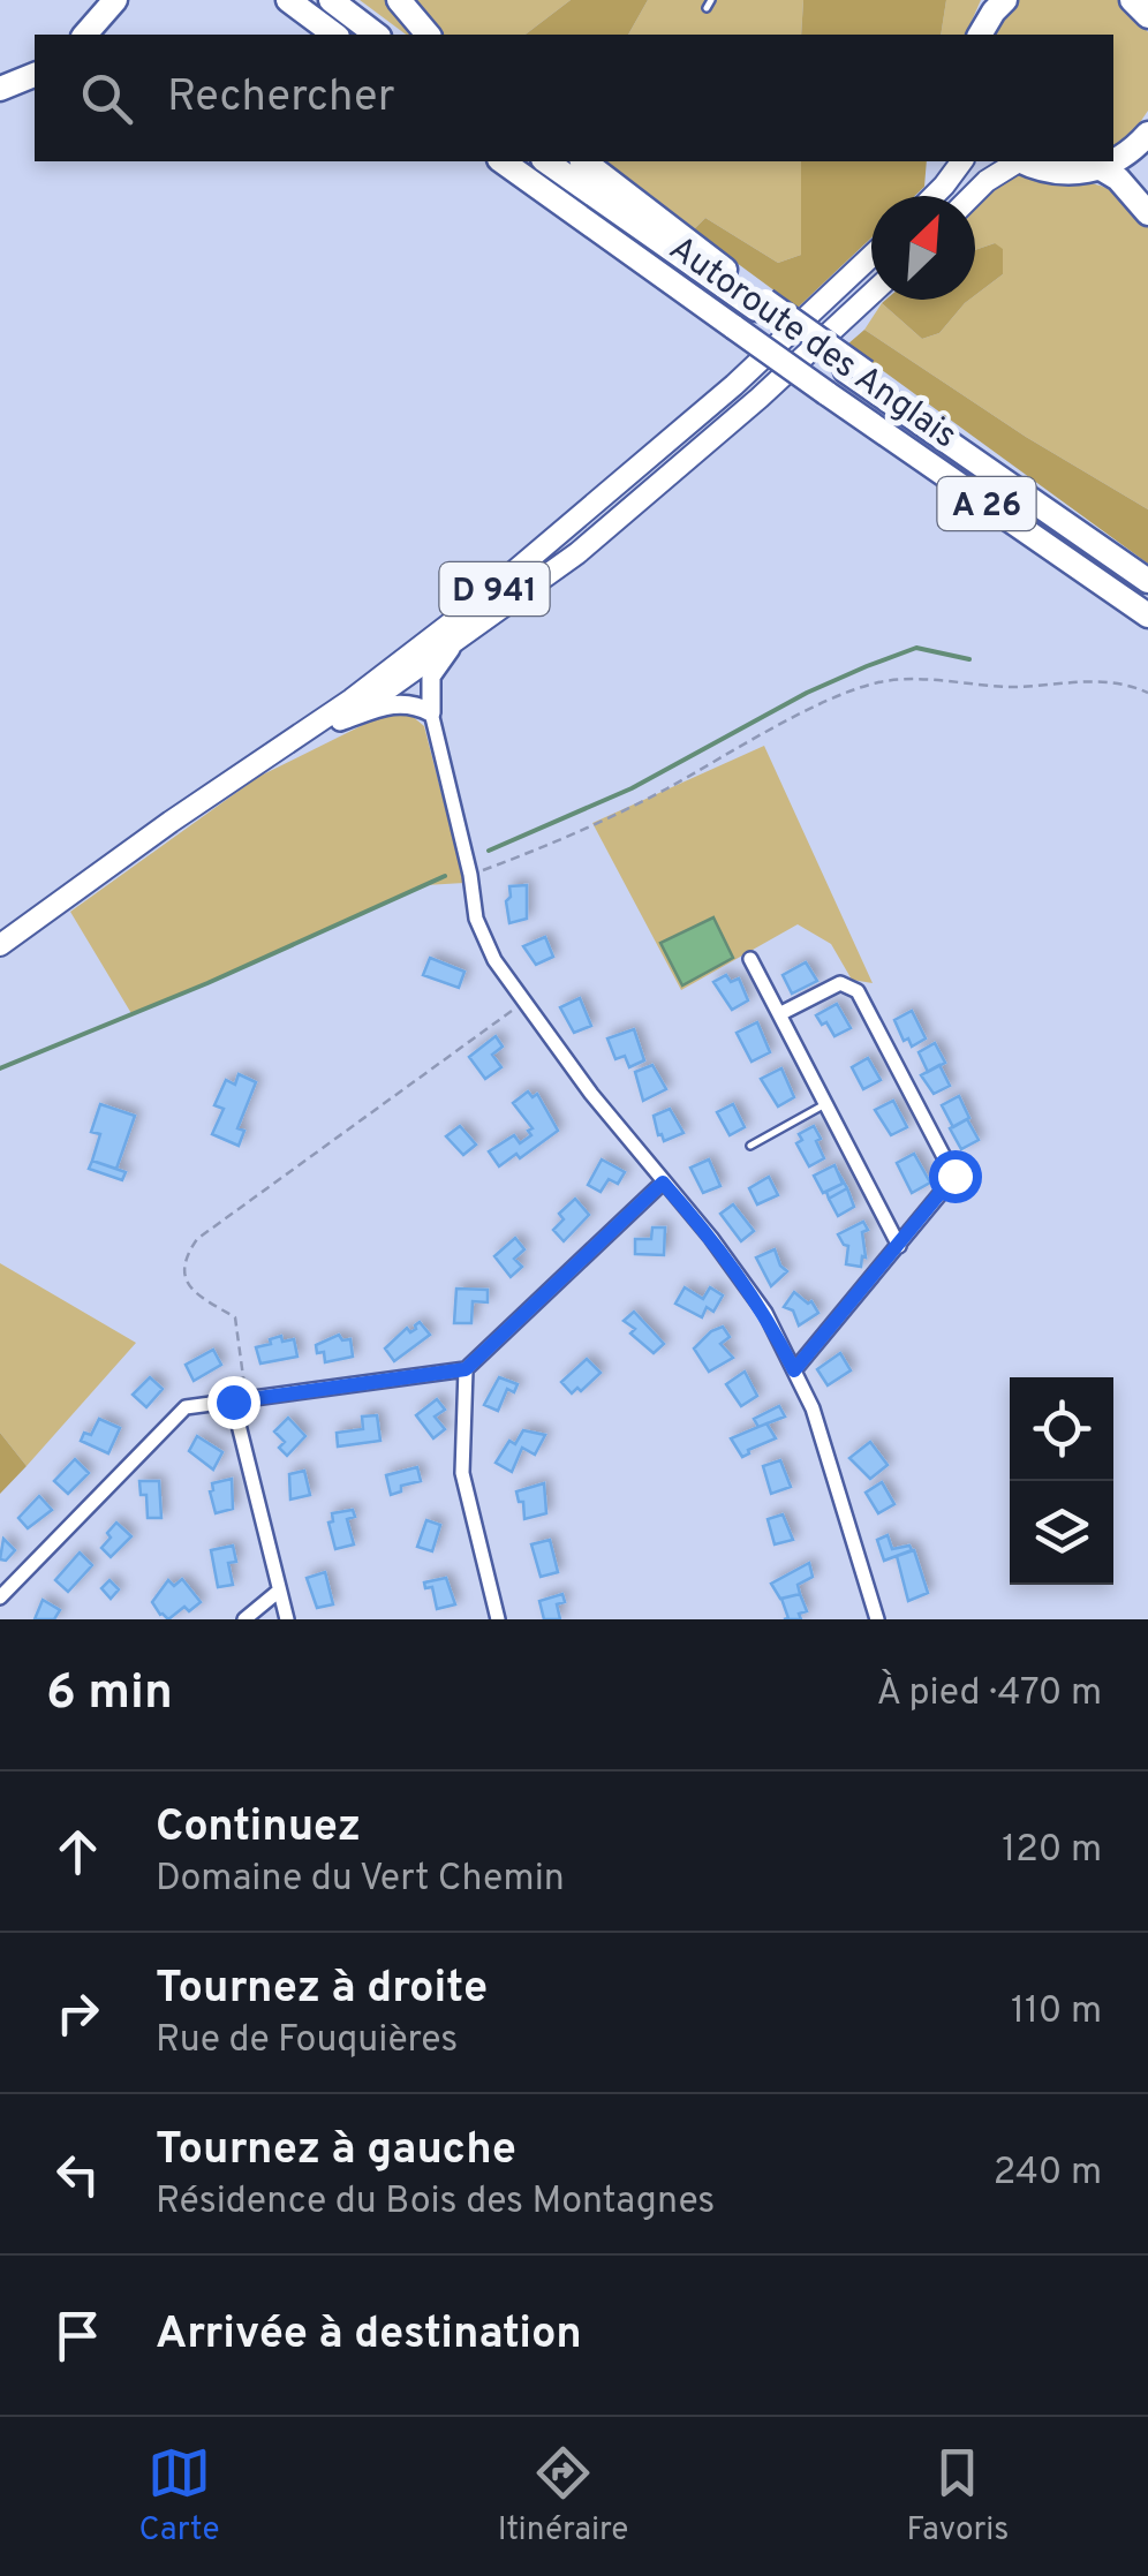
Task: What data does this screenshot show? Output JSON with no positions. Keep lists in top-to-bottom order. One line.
{"streets":{"highway":["Autoroute des Anglais","A 26"],"main road":["D 941"]},"north":"top right","page":{"search":"Rechercher","heading":["6 min","À pied · 470 m"],"list":[["Continuez","Domaine du Vert Chemin","120 m"],["Tournez à droite","Rue de Fouquières","110 m"],["Tournez à gauche","Résidence du Bois des Montagnes","240 m"],"Arrivée à destination"],"nav":["Carte","Itinéraire","Favoris"]}}
